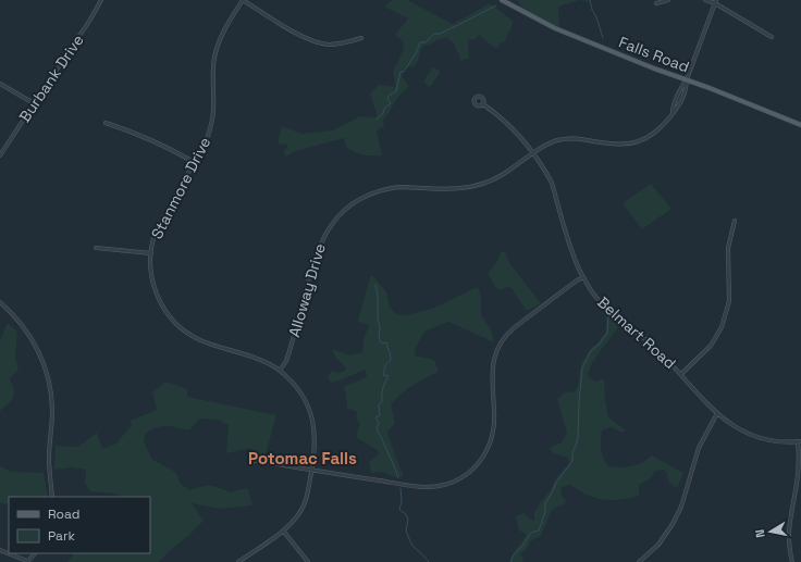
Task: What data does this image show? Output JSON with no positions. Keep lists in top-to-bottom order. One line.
{"streets":{"main road":["Falls Road"],"street":["Burbank Drive","Stanmore Drive","Alloway Drive","Belmart Road"]},"crossings":[["Falls Road","Alloway Drive"],["Stanmore Drive","Alloway Drive"],["Alloway Drive","Belmart Road"]],"districts":["Potomac Falls"],"legend":["Road","Park"],"north":"left"}
